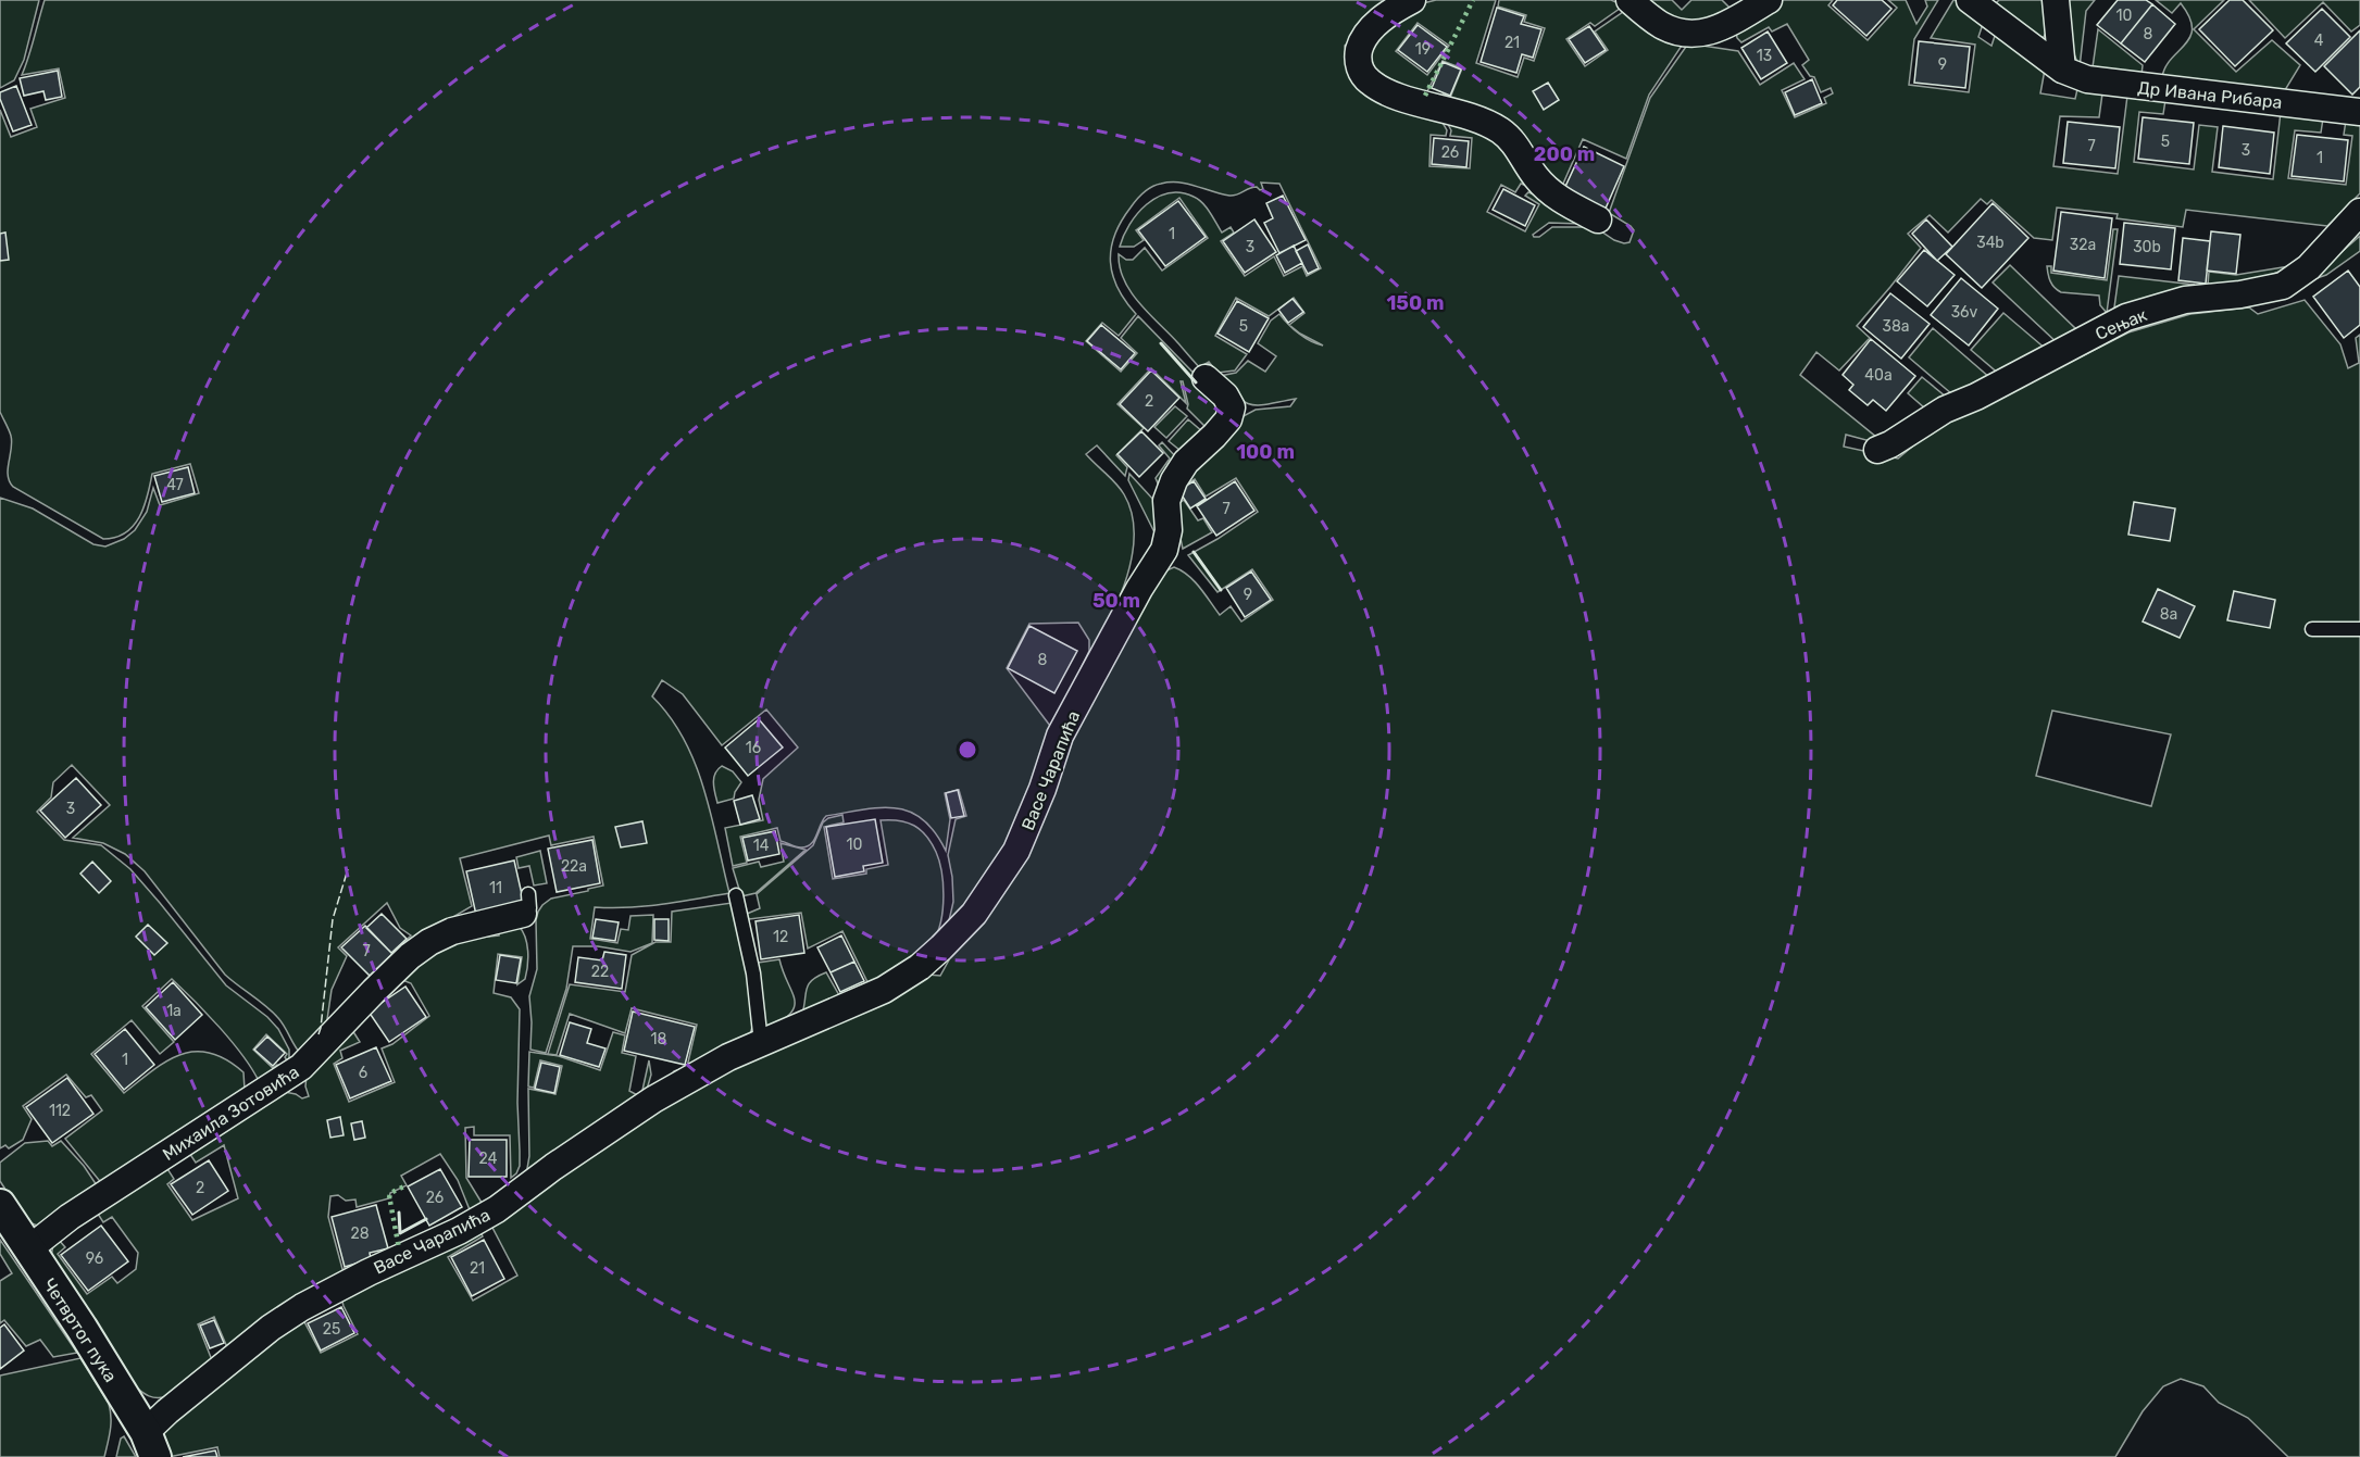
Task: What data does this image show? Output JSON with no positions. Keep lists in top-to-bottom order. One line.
{"streets":{"street":["Др Ивана Рибара","Сењак","Васе Чарапића","Михаила Зотовића","Четвртог пука"]},"crossings":[["Васе Чарапића","Четвртог пука"],["Михаила Зотовића","Четвртог пука"]],"house_numbers":["10","8","4","21","19","13","9","5","7","3","26","1","1","34b","32a","3","30b","36v","5","38a","40a","2","47","7","9","8a","8","16","3","10","14","22a","11","12","7","22","1a","18","1","6","112","24","2","26","28","96","21","25"],"rings":["200 m","150 m","100 m","50 m"]}
